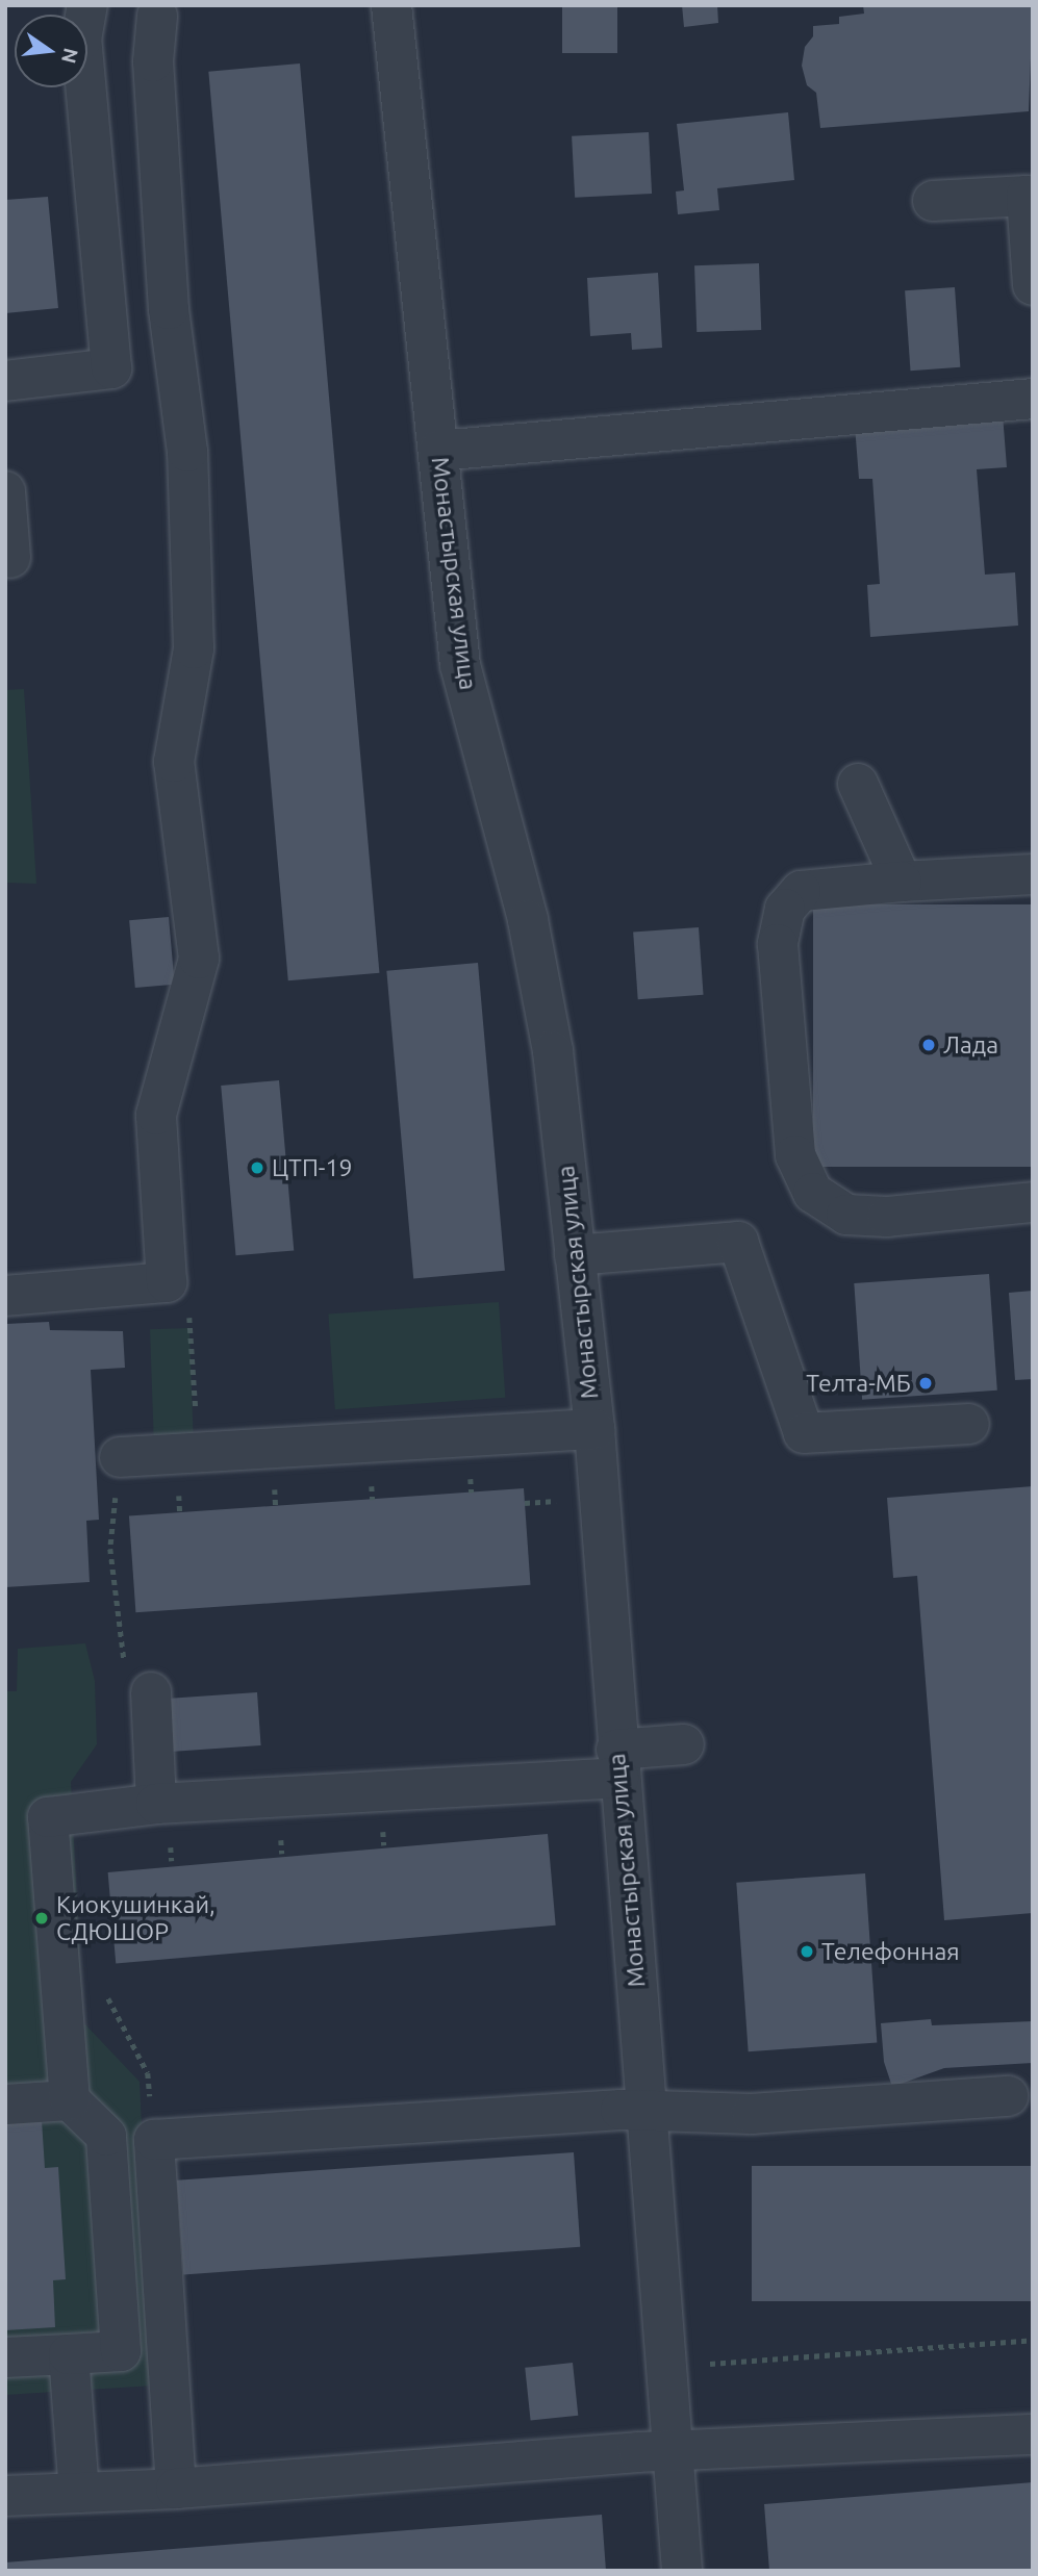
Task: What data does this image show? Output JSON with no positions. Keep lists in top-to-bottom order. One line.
{"streets":{"street":["Монастырская улица"]},"places":["Лада","ЦТП-19","Телта-МБ","Киокушинкай, СДЮШОР","Телефонная"],"north":"right"}
